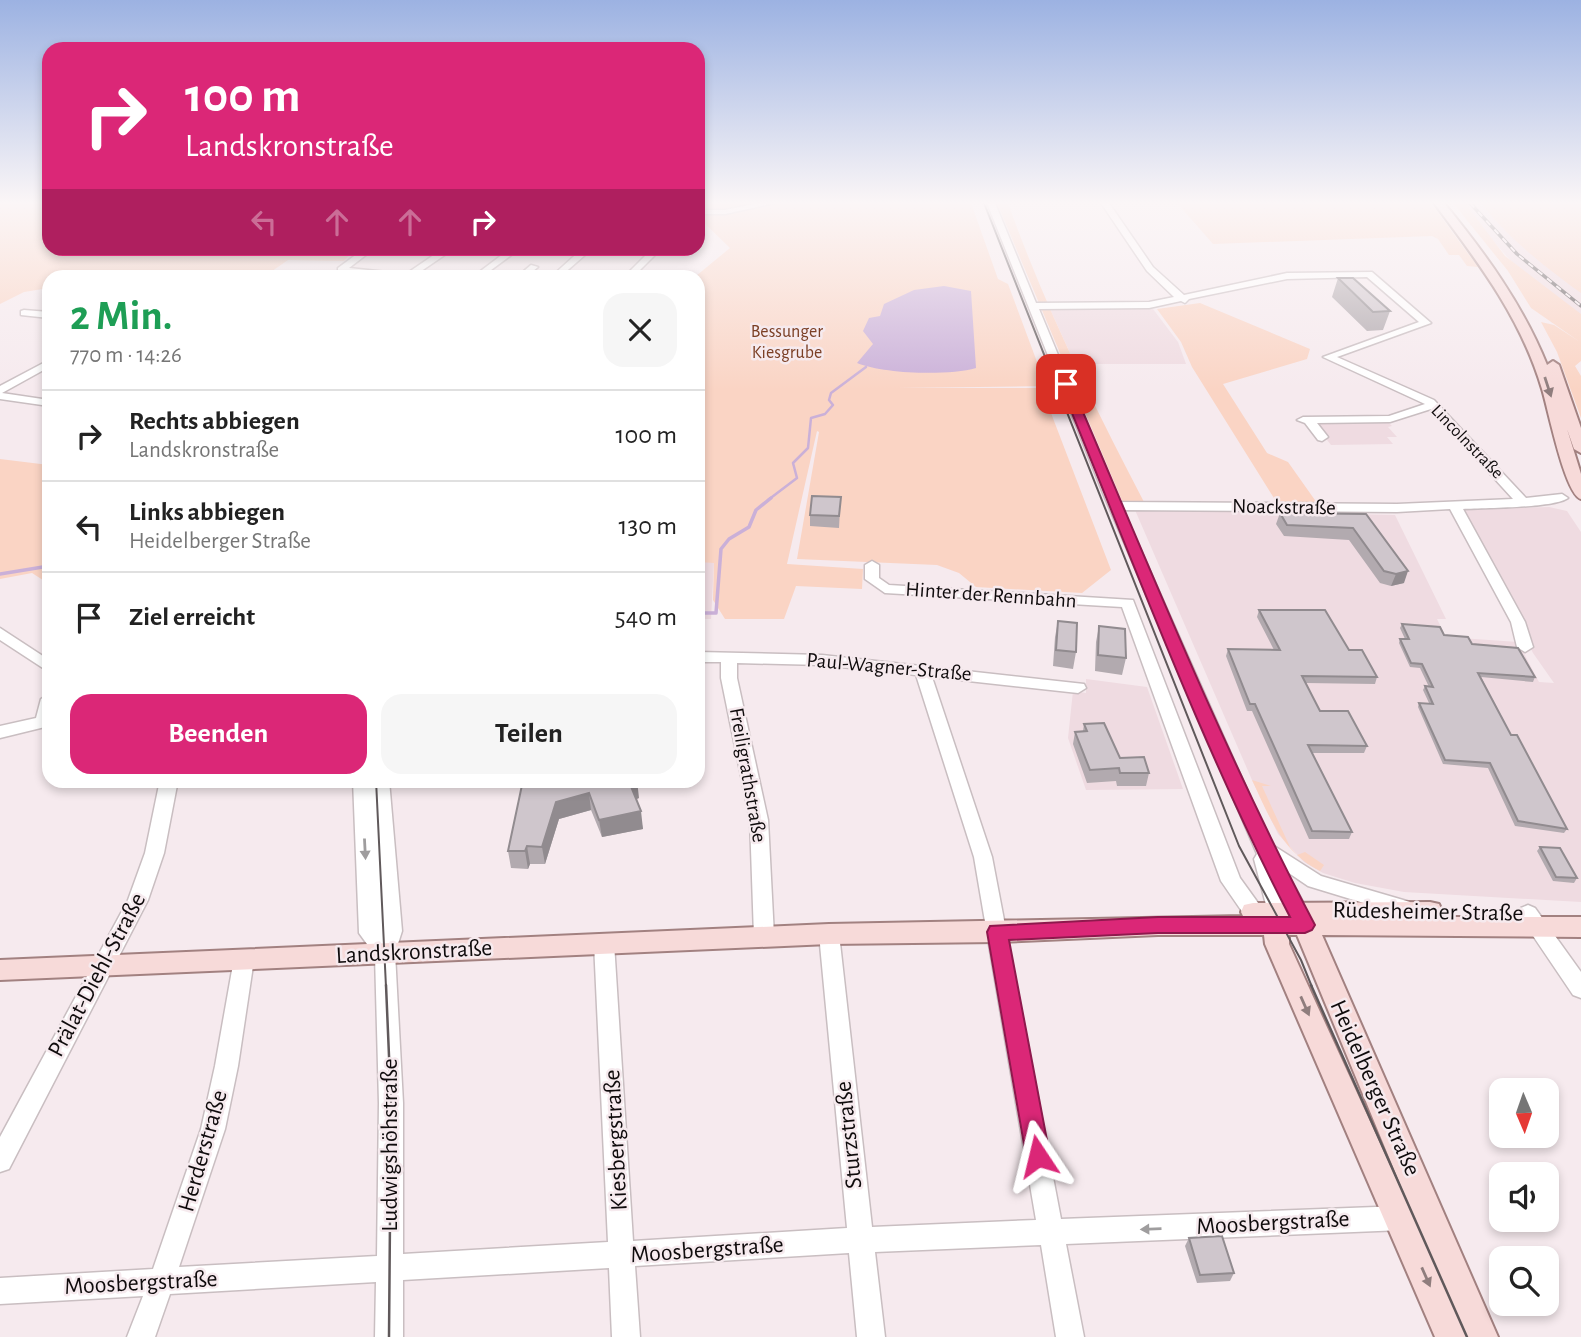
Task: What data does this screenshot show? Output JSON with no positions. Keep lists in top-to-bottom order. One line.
{"streets":{"main road":["Rüdesheimer Straße","Landskronstraße","Heidelberger Straße"],"street":["Lincolnstraße","Noackstraße","Hinter der Rennbahn","Paul-Wagner-Straße","Freiligrathstraße","Prälat-Diehl-Straße","Sturzstraße","Kiesbergstraße","Ludwigshöhstraße","Herderstraße","Moosbergstraße"]},"crossings":[["Lincolnstraße","Noackstraße"],["Noackstraße","Heidelberger Straße"],["Hinter der Rennbahn","Heidelberger Straße"],["Paul-Wagner-Straße","Freiligrathstraße"],["Freiligrathstraße","Landskronstraße"],["Rüdesheimer Straße","Landskronstraße"],["Rüdesheimer Straße","Heidelberger Straße"],["Landskronstraße","Prälat-Diehl-Straße"],["Landskronstraße","Heidelberger Straße"],["Landskronstraße","Sturzstraße"],["Landskronstraße","Kiesbergstraße"],["Landskronstraße","Ludwigshöhstraße"],["Landskronstraße","Herderstraße"],["Heidelberger Straße","Moosbergstraße"],["Sturzstraße","Moosbergstraße"],["Kiesbergstraße","Moosbergstraße"],["Ludwigshöhstraße","Moosbergstraße"],["Herderstraße","Moosbergstraße"]],"parks":["Bessunger Kiesgrube"],"north":"bottom","page":{"turn":["100 m","Landskronstraße"],"heading":["2 Min.","770 m · 14:26"],"list":[{"name":"Rechts abbiegen","note":"Landskronstraße","value":"100 m"},{"name":"Links abbiegen","note":"Heidelberger Straße","value":"130 m"},{"name":"Ziel erreicht","value":"540 m"}],"buttons":["Beenden","Teilen"]}}
